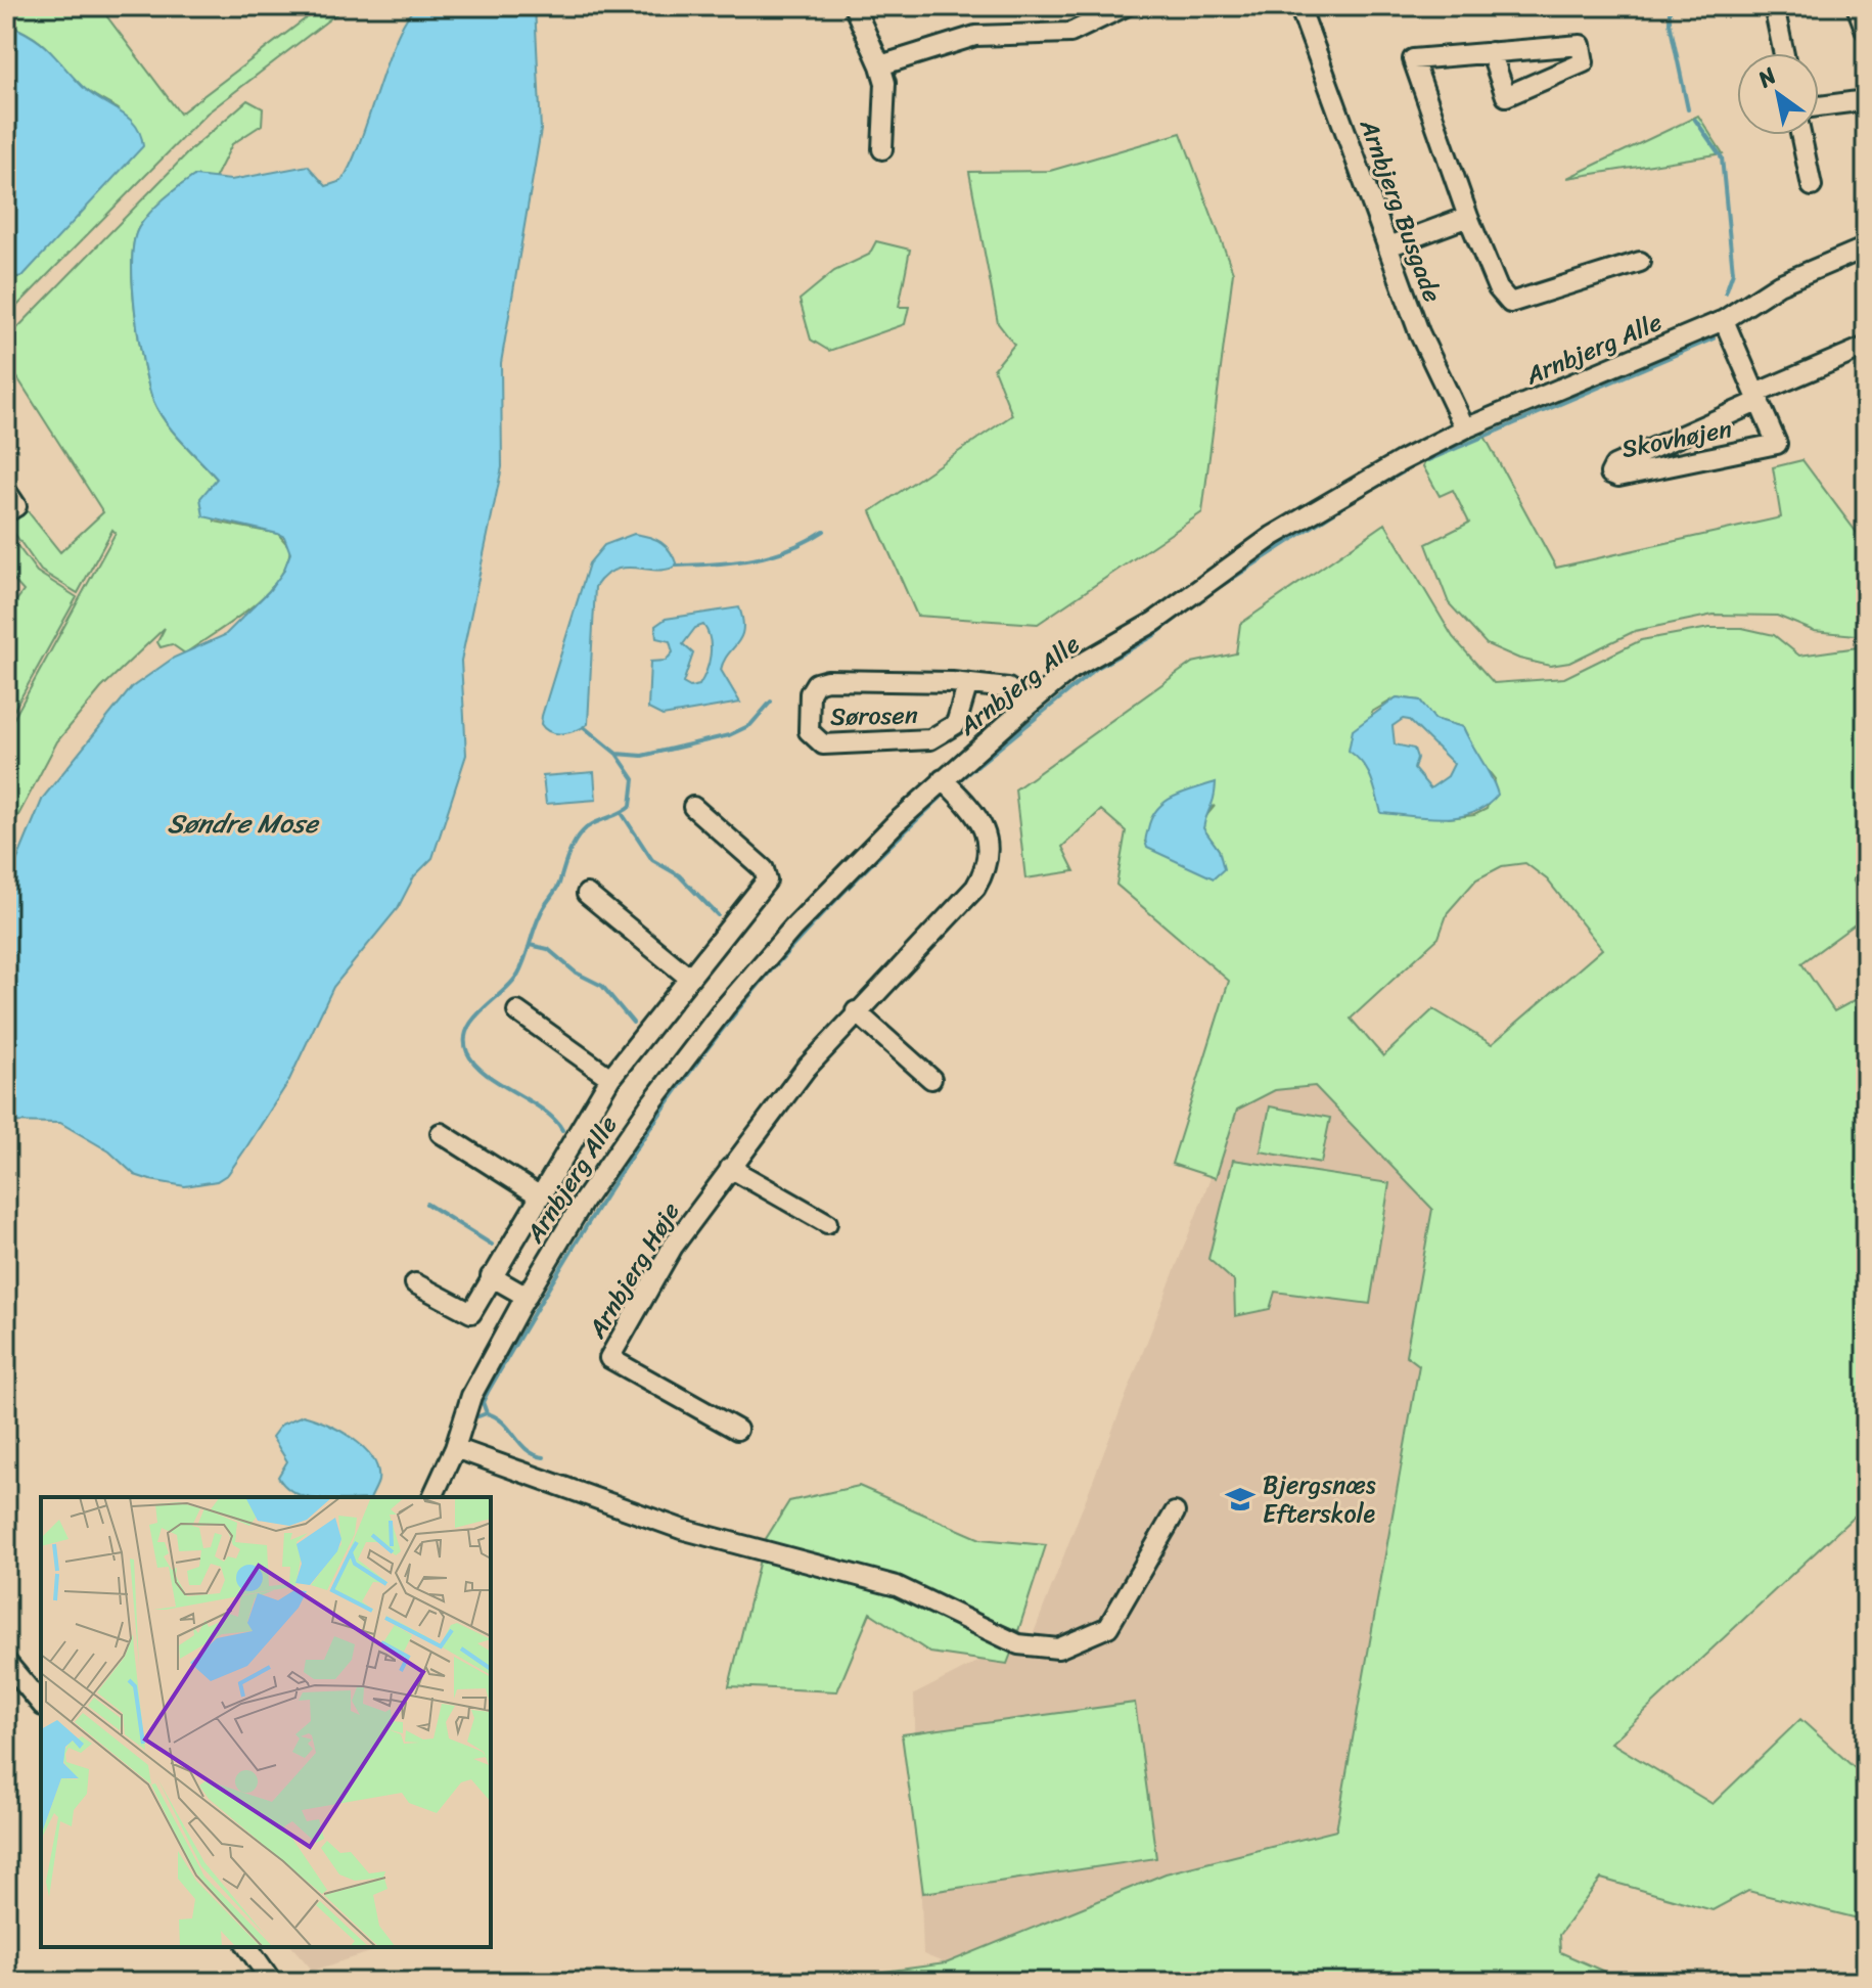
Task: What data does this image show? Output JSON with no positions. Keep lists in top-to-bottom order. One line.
{"streets":{"street":["Arnbjerg Busgade","Arnbjerg Alle","Skovhøjen","Sørosen","Arnbjerg Høje"]},"crossings":[["Arnbjerg Busgade","Arnbjerg Alle"],["Arnbjerg Alle","Skovhøjen"],["Arnbjerg Alle","Sørosen"],["Arnbjerg Alle","Arnbjerg Høje"]],"water":["Søndre Mose"],"places":{"school or university":["Bjergsnæs Efterskole"]},"north":"top left"}
